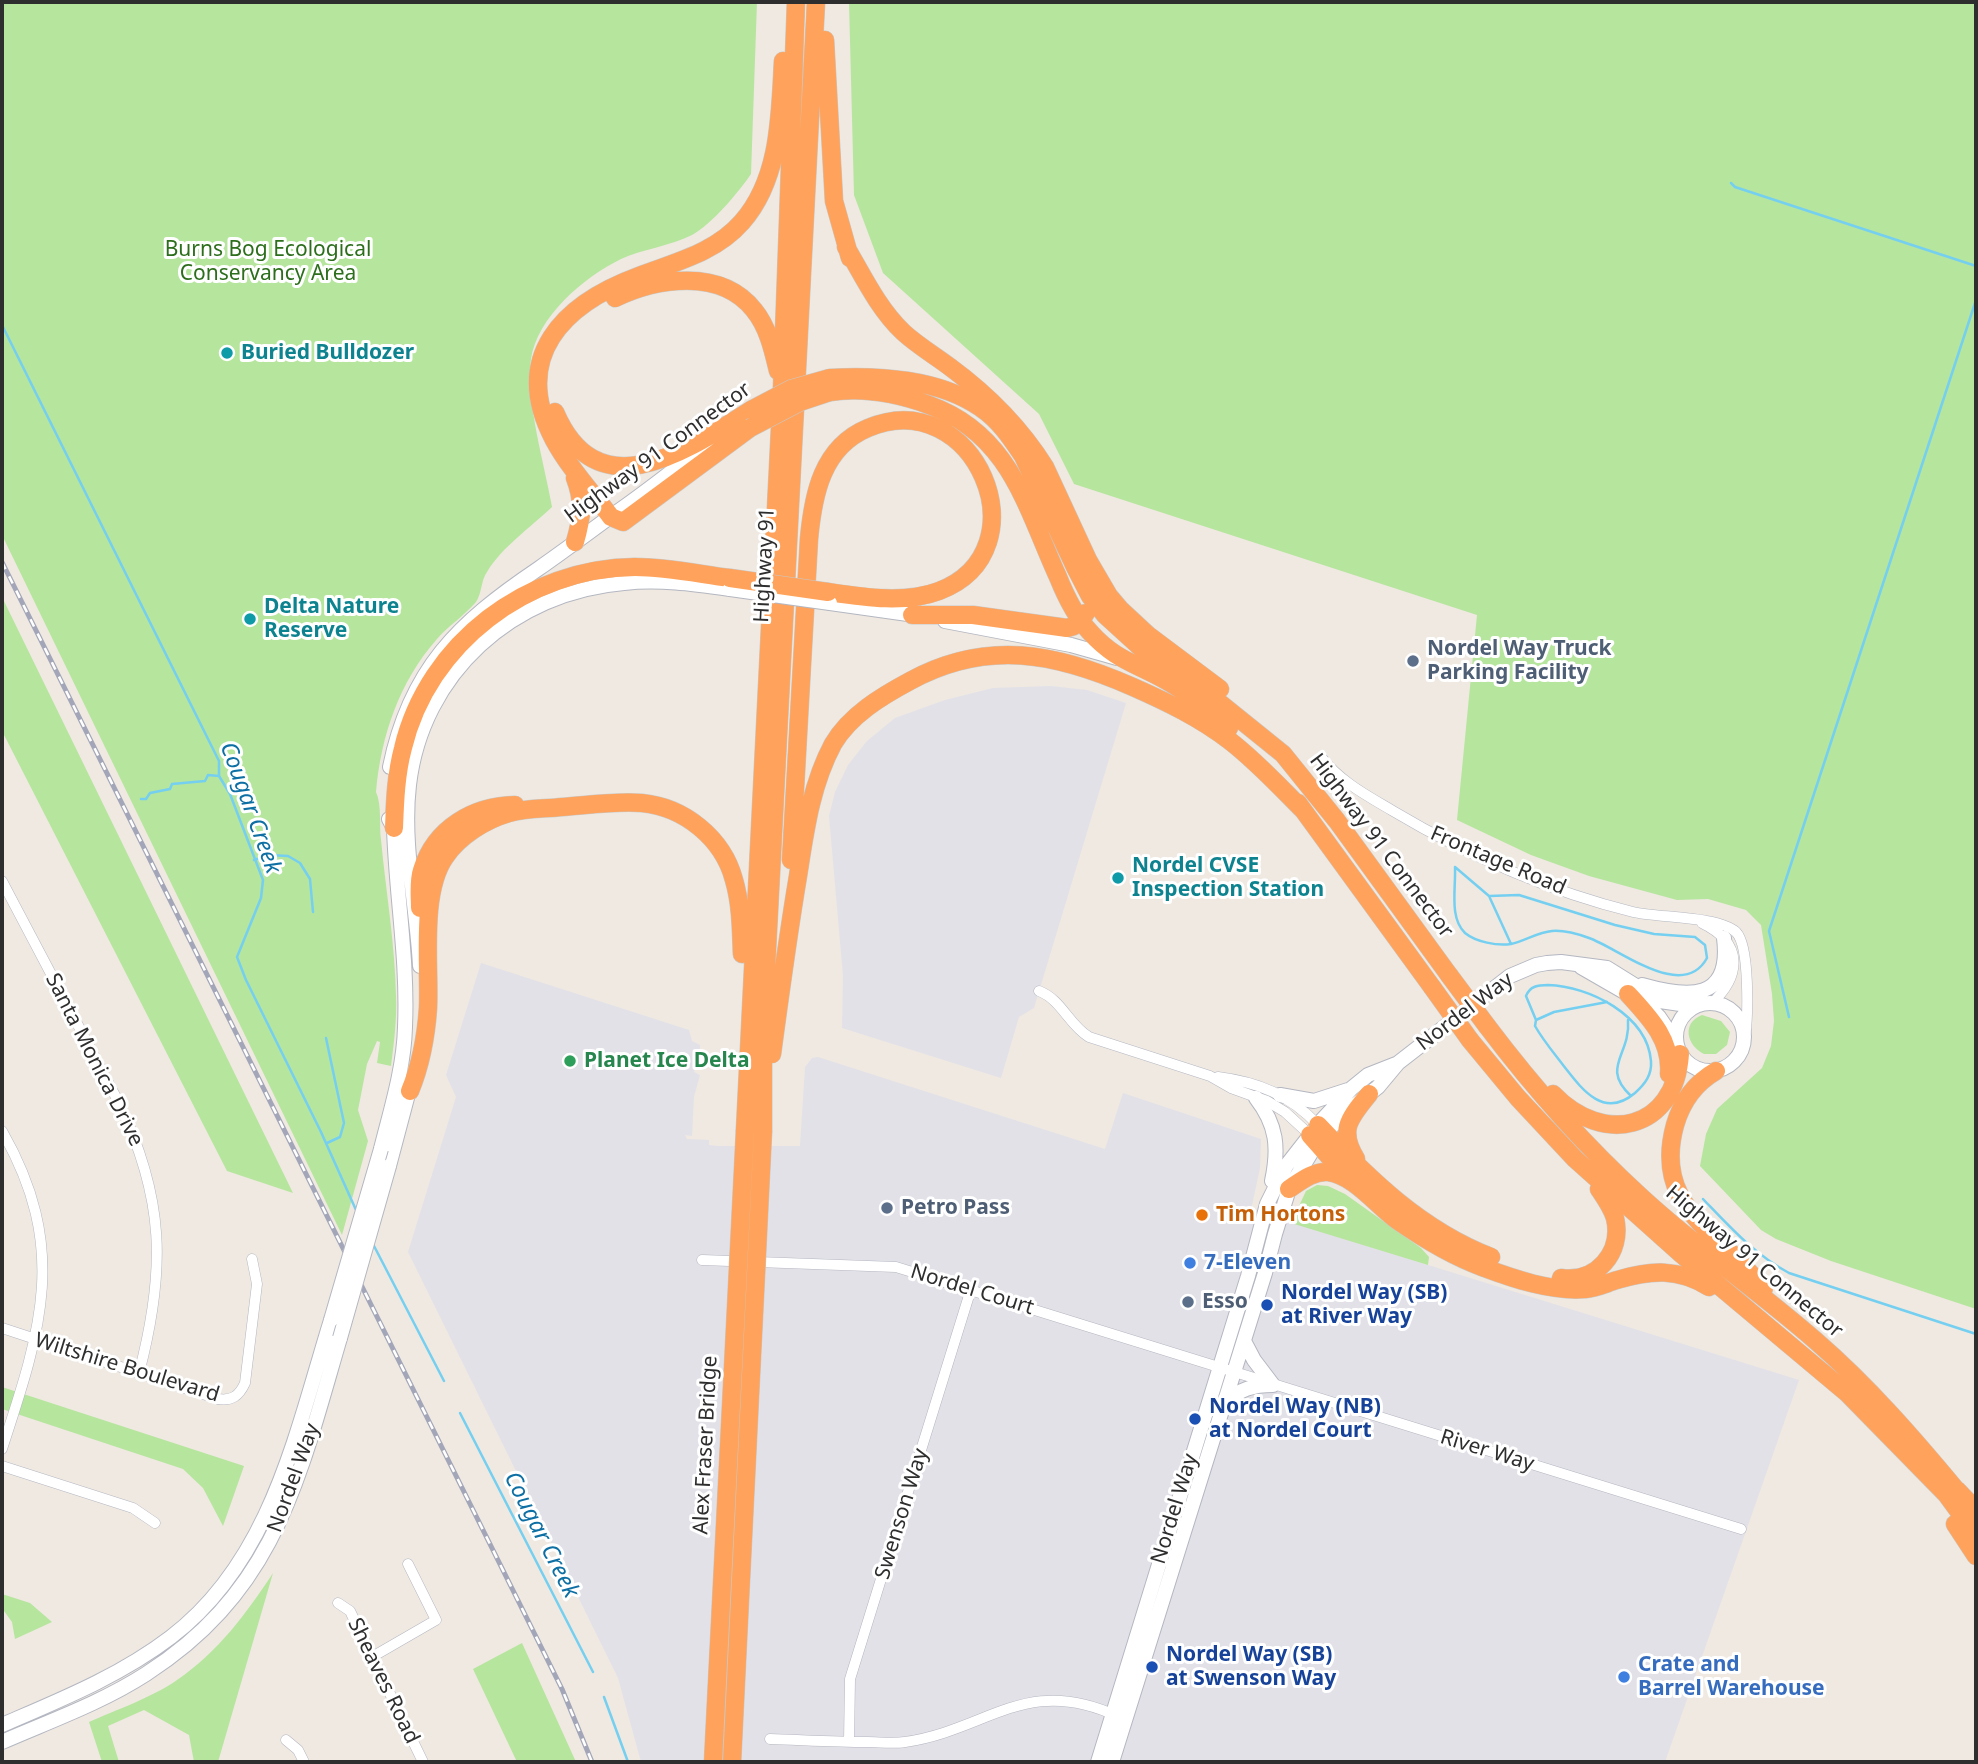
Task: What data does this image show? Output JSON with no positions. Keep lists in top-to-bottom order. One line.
{"streets":{"highway":["Highway 91 Connector","Highway 91","Alex Fraser Bridge"],"main road":["Nordel Way"],"street":["Frontage Road","Santa Monica Drive","Nordel Court","Wiltshire Boulevard","River Way","Swenson Way","Sheaves Road"]},"crossings":[["Highway 91 Connector","Nordel Way"],["Highway 91","Alex Fraser Bridge"],["Frontage Road","Nordel Way"],["Nordel Way","Nordel Court"],["Nordel Way","River Way"],["Santa Monica Drive","Wiltshire Boulevard"],["Nordel Court","River Way"],["Nordel Court","Swenson Way"]],"water":["Cougar Creek"],"parks":["Burns Bog Ecological Conservancy Area"],"places":["Buried Bulldozer","Delta Nature Reserve","Nordel Way Truck Parking Facility","Nordel CVSE Inspection Station","Planet Ice Delta","Petro Pass","Tim Hortons","7-Eleven","Esso","Nordel Way (SB) at River Way","Nordel Way (NB) at Nordel Court","Nordel Way (SB) at Swenson Way","Crate and Barrel Warehouse"]}
